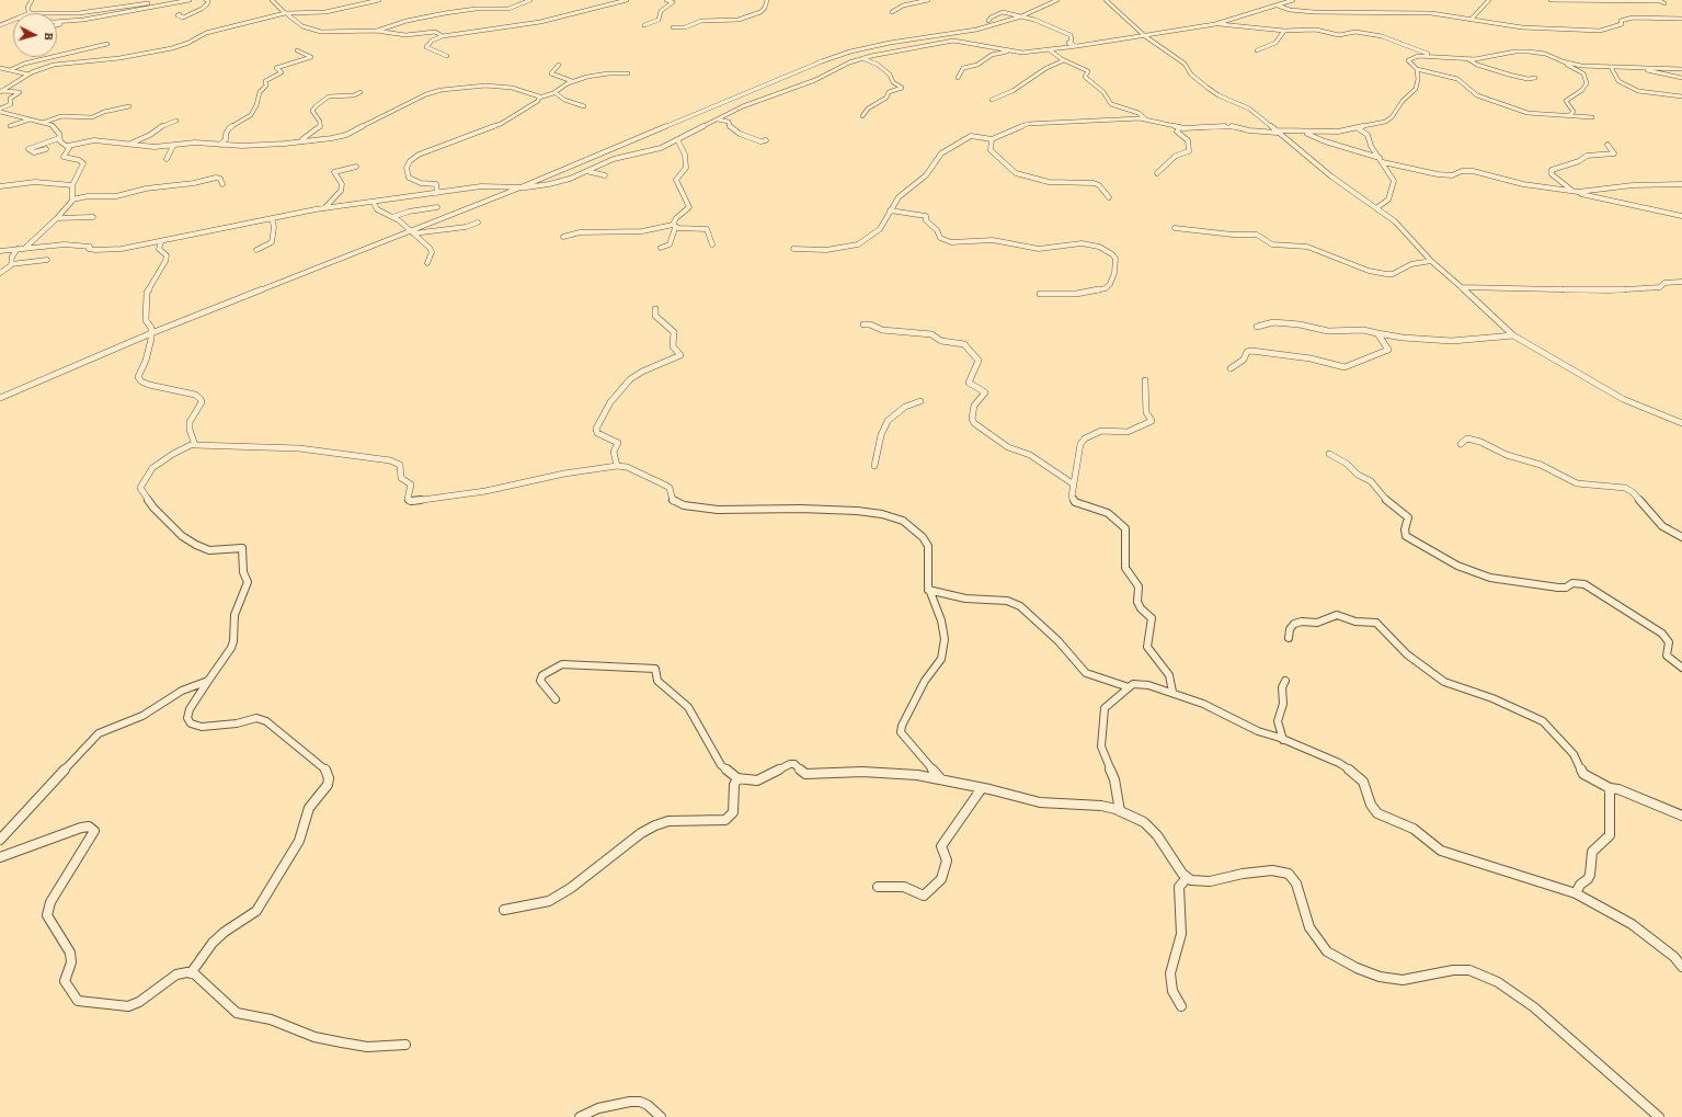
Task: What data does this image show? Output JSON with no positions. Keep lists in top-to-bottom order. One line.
{"north":"right"}
